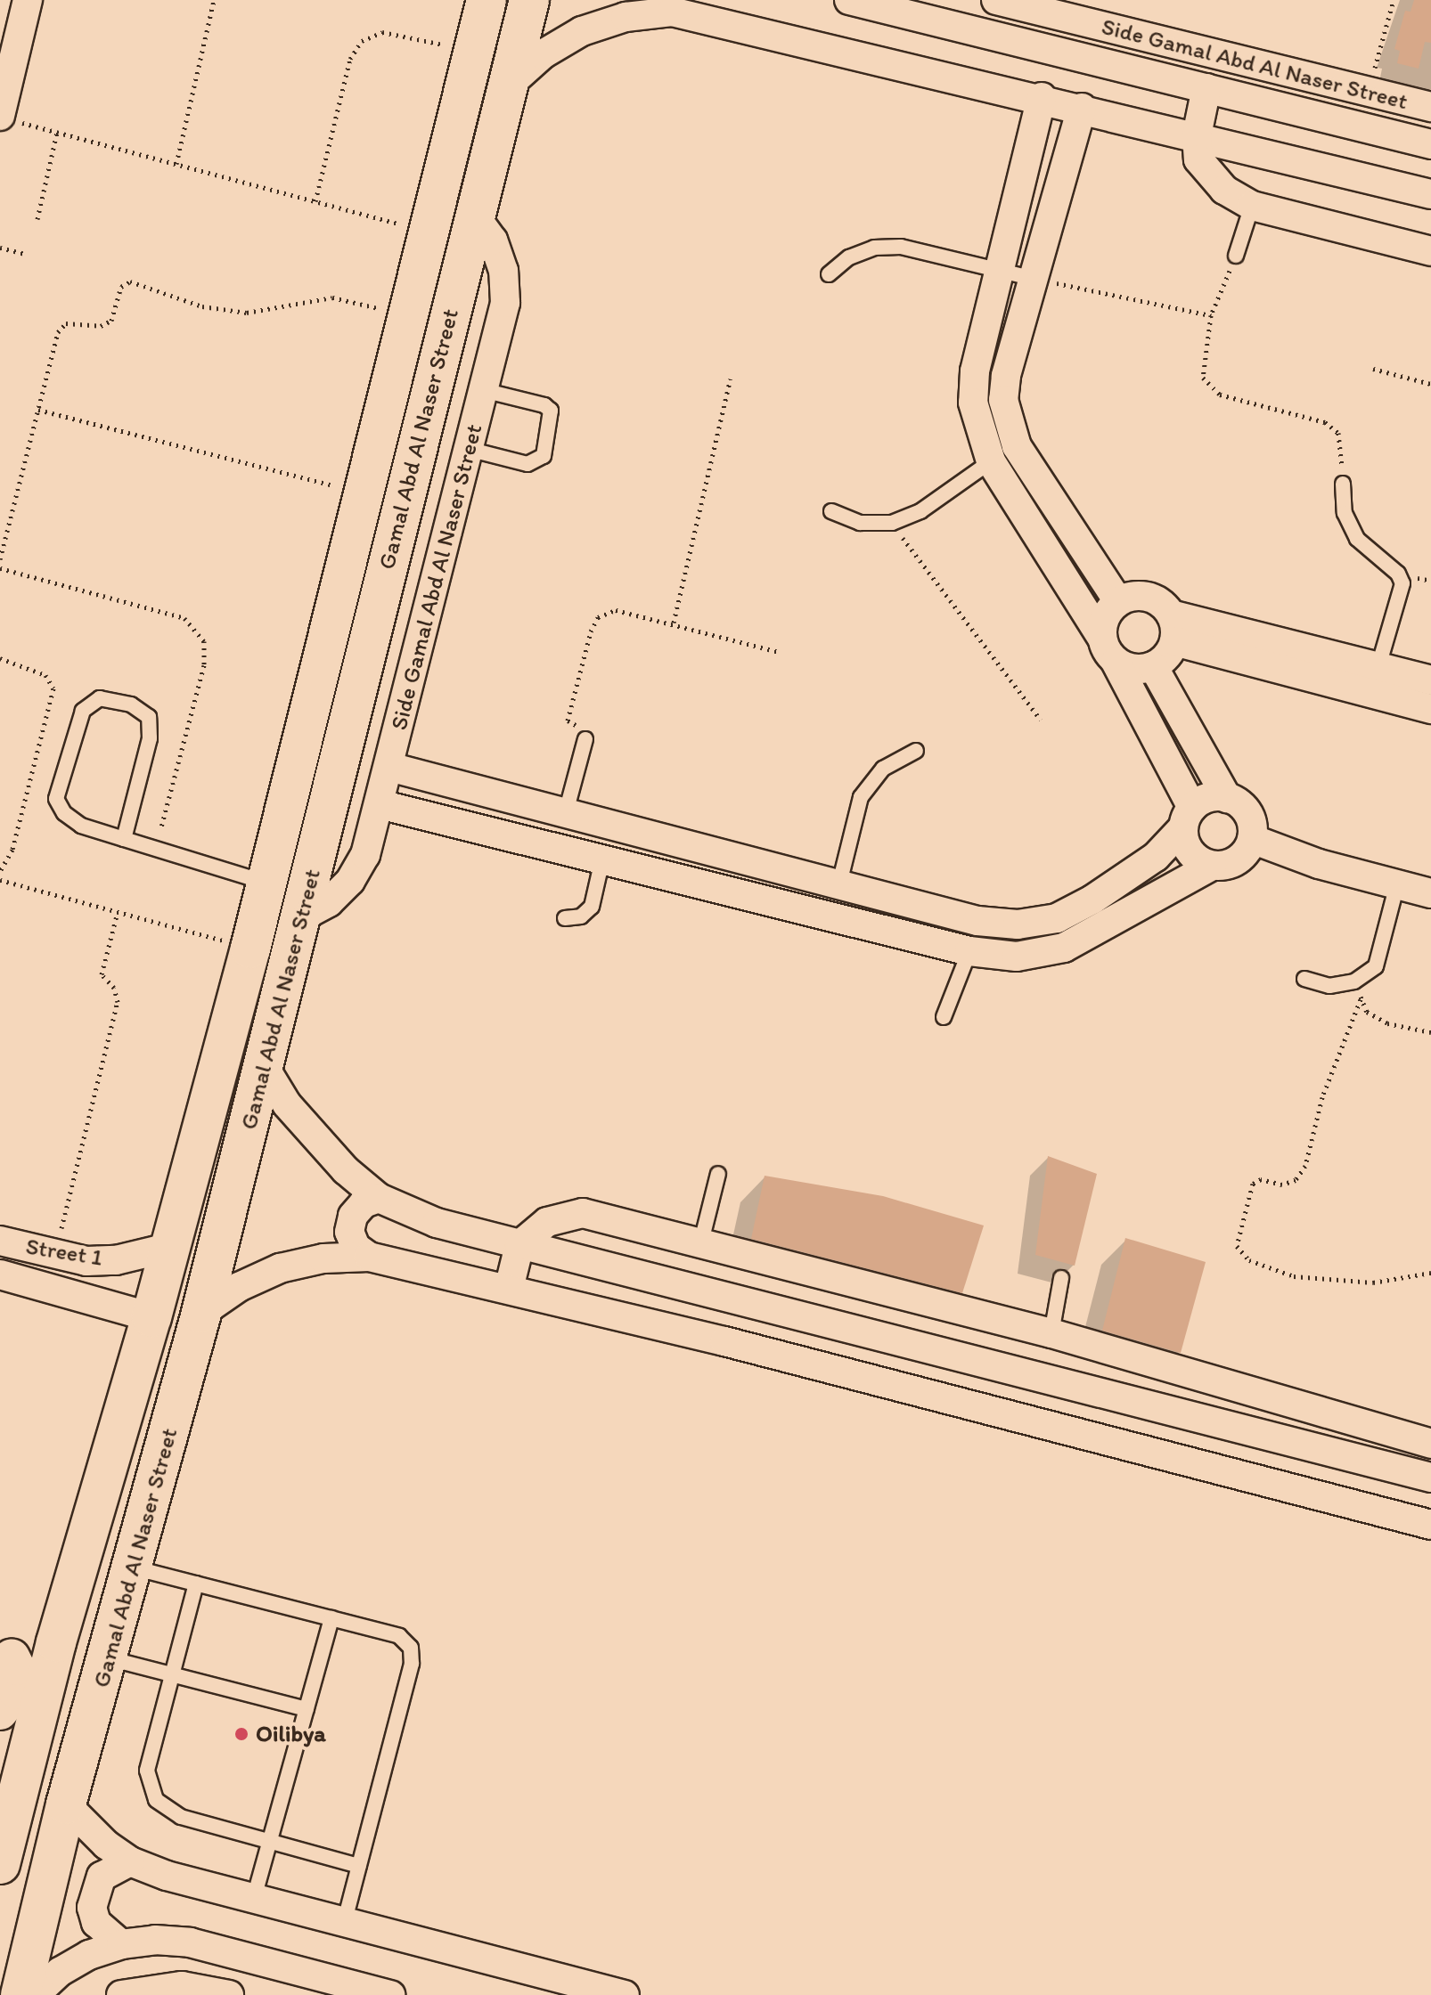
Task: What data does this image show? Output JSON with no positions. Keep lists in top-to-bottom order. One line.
{"streets":{"main road":["Gamal Abd Al Naser Street"],"street":["Side Gamal Abd Al Naser Street","Street 1"]},"crossings":[["Side Gamal Abd Al Naser Street","Gamal Abd Al Naser Street"],["Gamal Abd Al Naser Street","Street 1"]],"places":["Oilibya"]}
